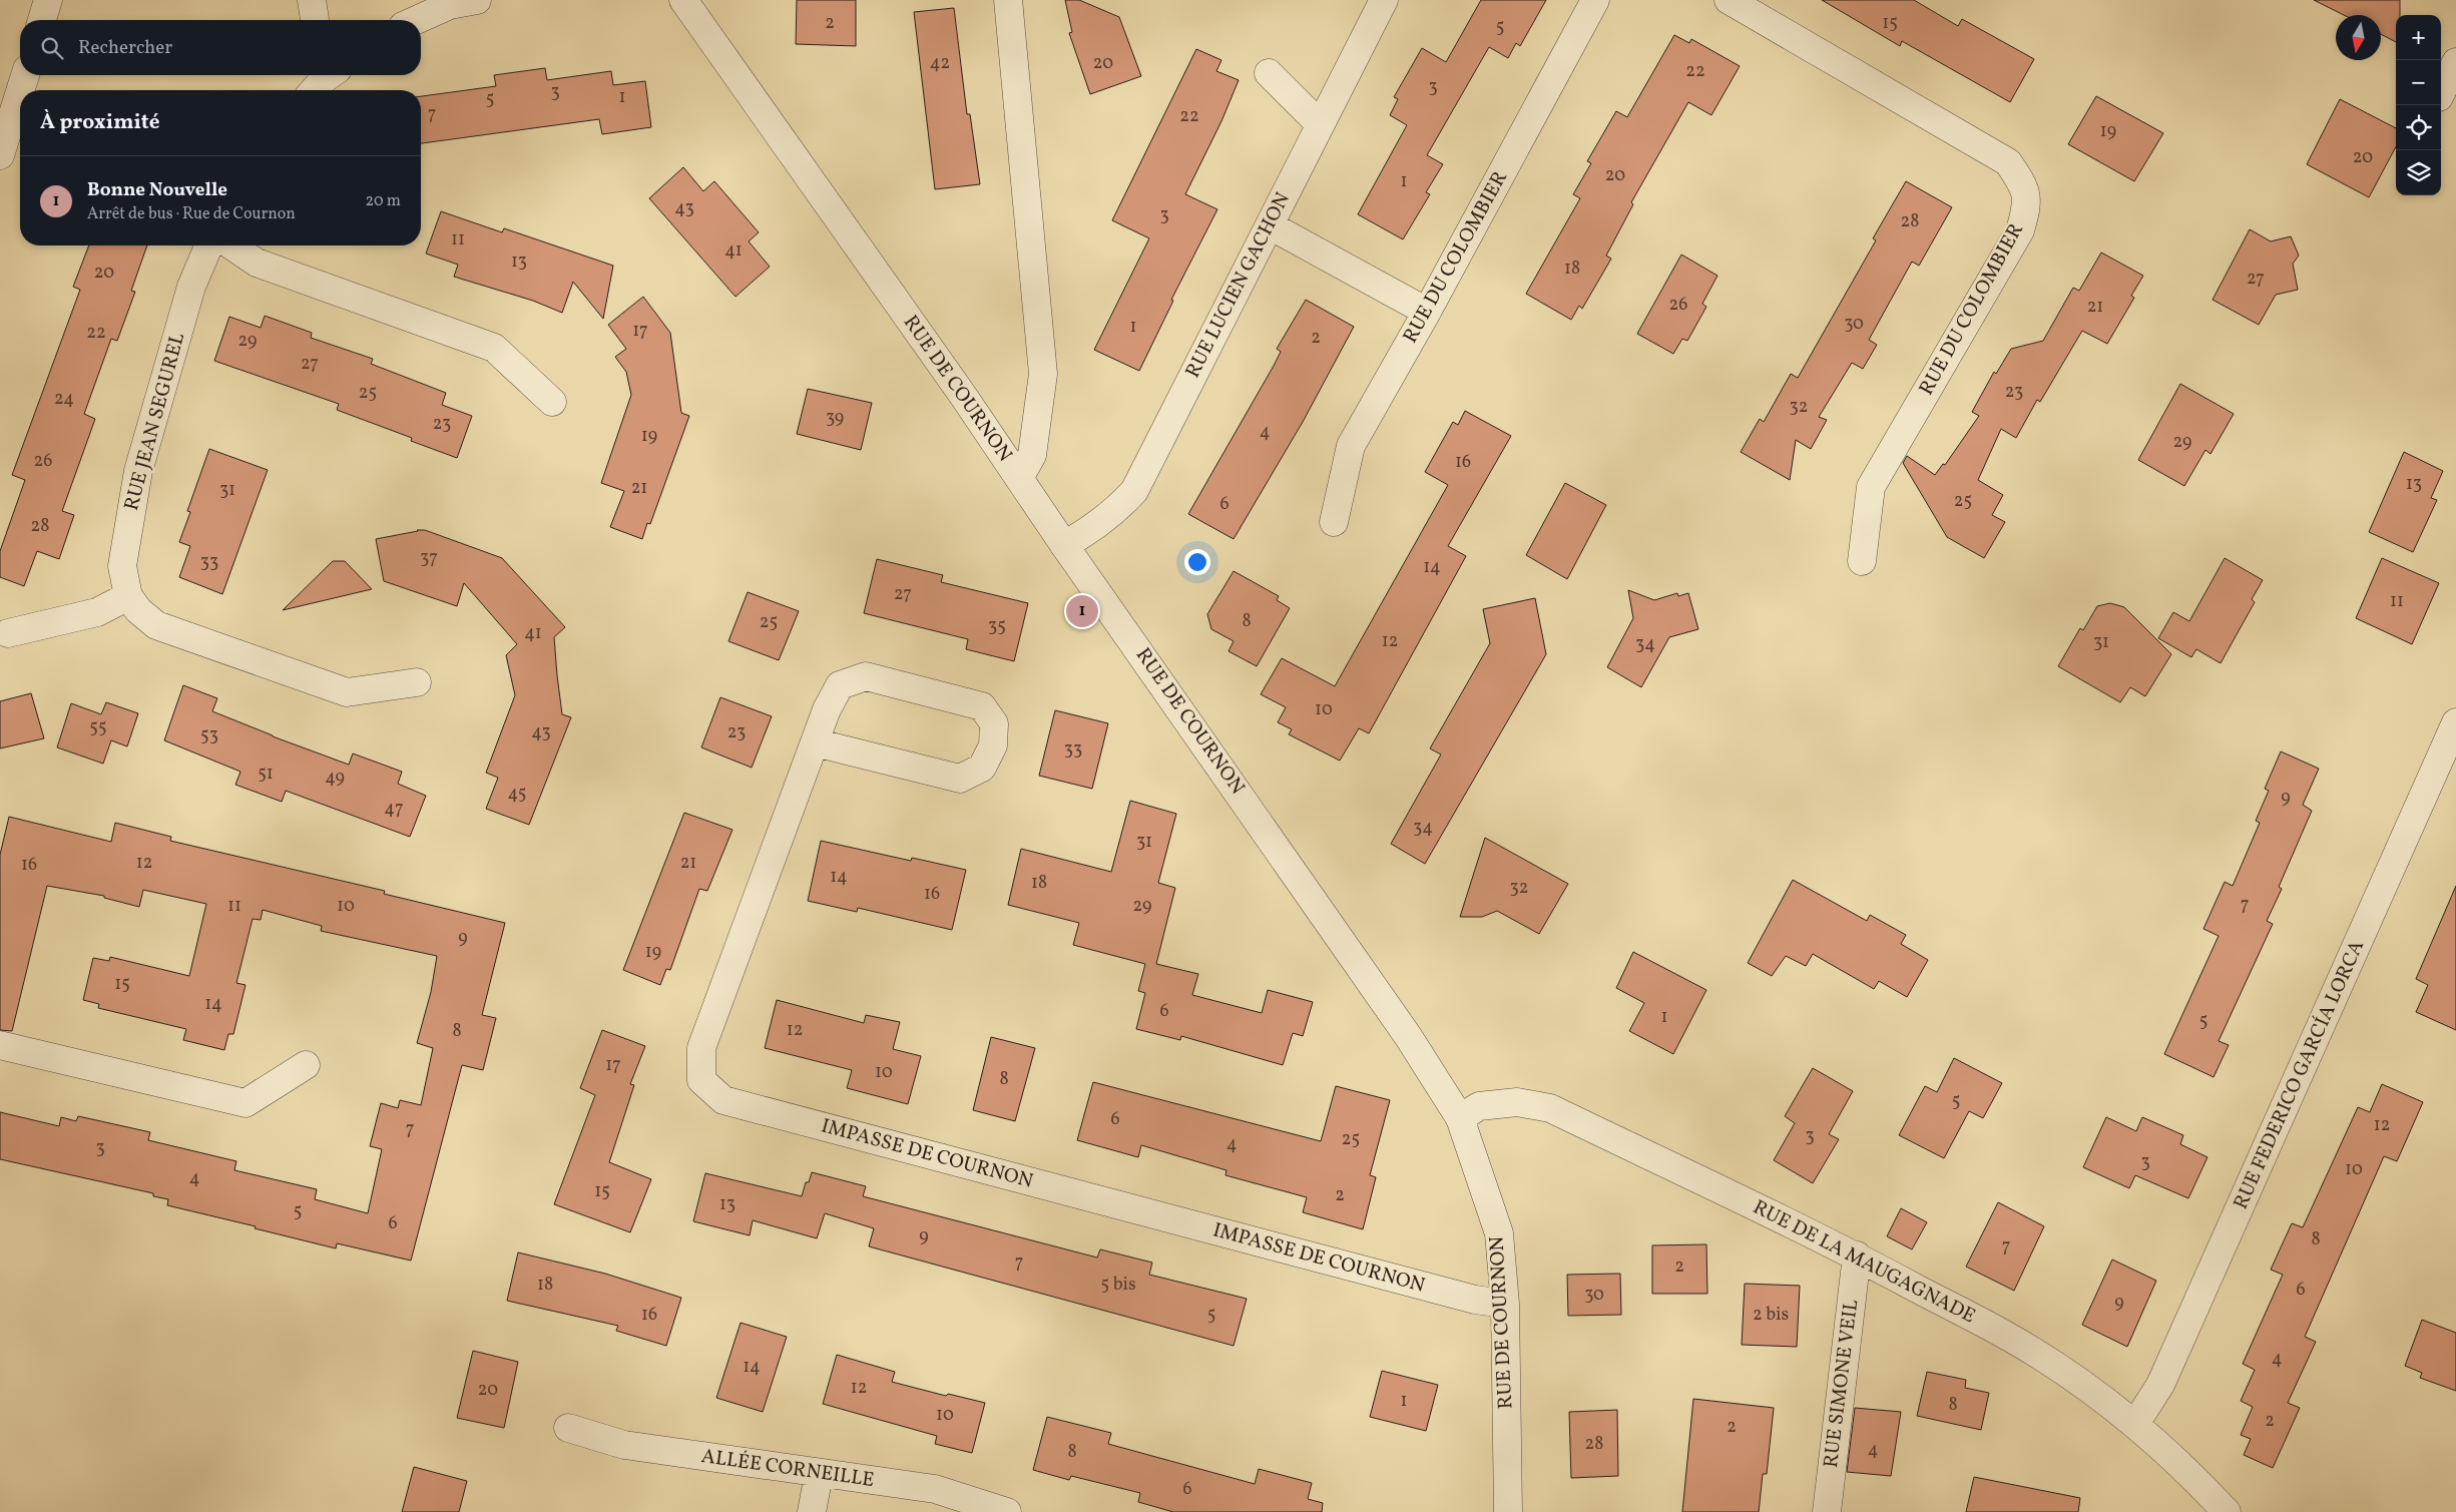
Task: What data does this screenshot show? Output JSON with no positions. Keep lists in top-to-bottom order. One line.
{"streets":{"street":["RUE DU COLOMBIER","RUE LUCIEN GACHON","RUE DE COURNON","RUE JEAN SEGUREL","RUE FEDERICO GARCÍA LORCA","IMPASSE DE COURNON","RUE DE LA MAUGAGNADE","RUE SIMONE VEIL","ALLÉE CORNEILLE"]},"crossings":[["RUE LUCIEN GACHON","RUE DE COURNON"],["RUE DE COURNON","IMPASSE DE COURNON"],["RUE DE COURNON","RUE DE LA MAUGAGNADE"],["RUE FEDERICO GARCÍA LORCA","RUE DE LA MAUGAGNADE"],["RUE DE LA MAUGAGNADE","RUE SIMONE VEIL"]],"house_numbers":["2","15","5","42","20","22","3","3","1","5","7","22","19","20","20","1","43","3","28","11","41","13","18","20","27","26","21","30","1","17","22","2","29","27","23","25","24","32","39","23","4","19","29","26","16","13","21","31","25","6","28","37","33","14","27","11","8","25","35","41","12","31","34","10","55","43","23","53","33","51","49","45","9","47","34","31","12","21","16","14","18","32","16","7","11","10","29","9","19","15","14","6","1","5","12","8","17","10","8","5","6","12","7","3","25","4","3","3","10","4","15","2","13","5","6","9","8","7","7","2","18","5 bis","6","30","9","16","5","2 bis","4","14","12","20","1","8","10","2","2","28","4","8","6"],"north":"bottom","page":{"map_buttons":["+","−"],"search":"Rechercher","heading":"À proximité","list":[{"mark":"1","name":"Bonne Nouvelle","note":"Arrêt de bus · Rue de Cournon","value":"20 m"}],"pins":"1"}}
